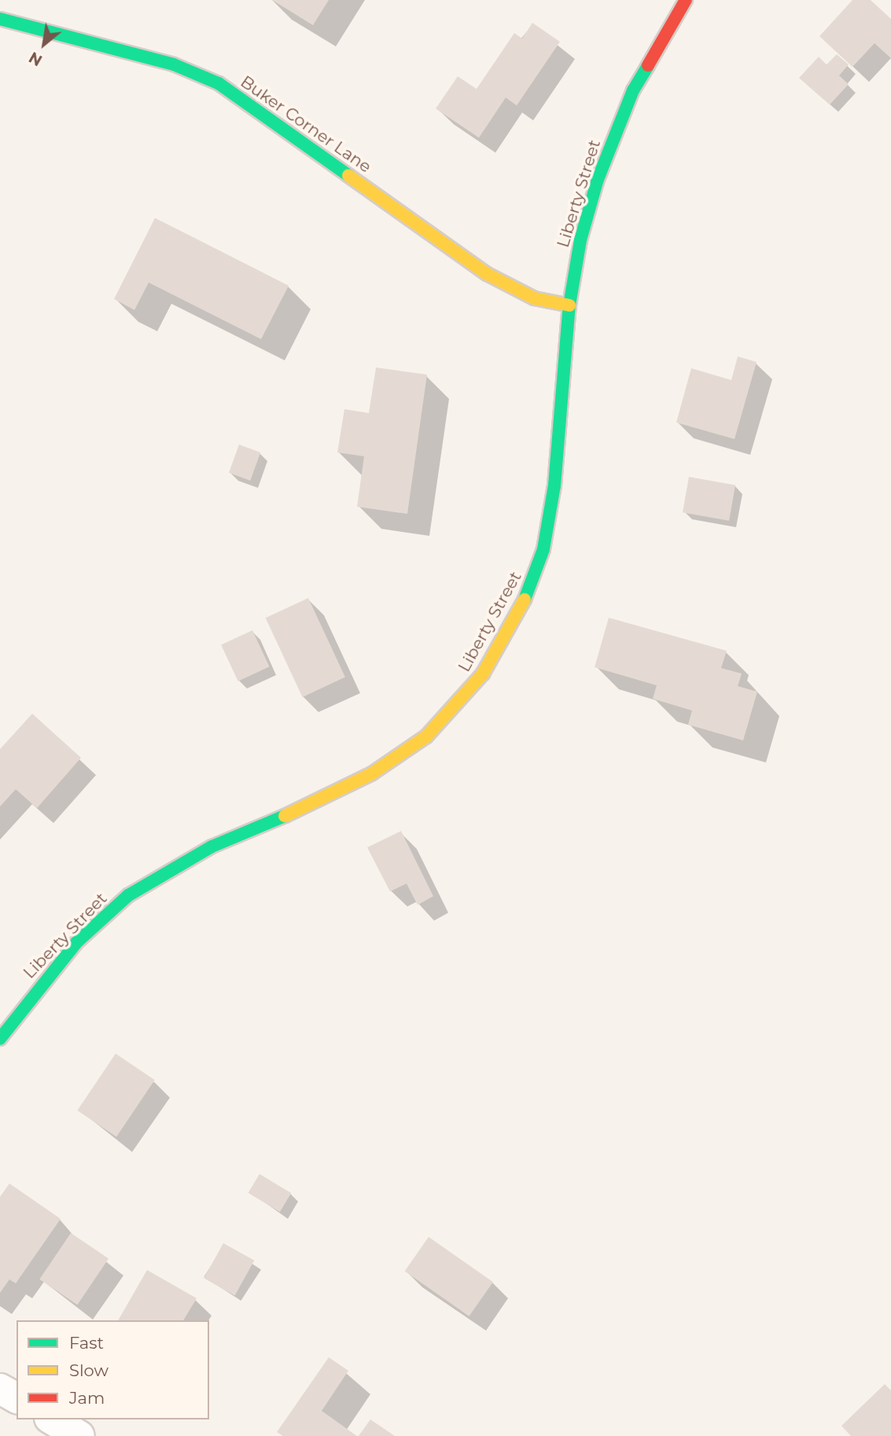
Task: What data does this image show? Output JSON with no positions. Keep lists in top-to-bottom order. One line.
{"streets":{"main road":["Buker Corner Lane","Liberty Street"]},"crossings":[["Buker Corner Lane","Liberty Street"]],"legend":["Fast","Slow","Jam"],"north":"bottom left"}
